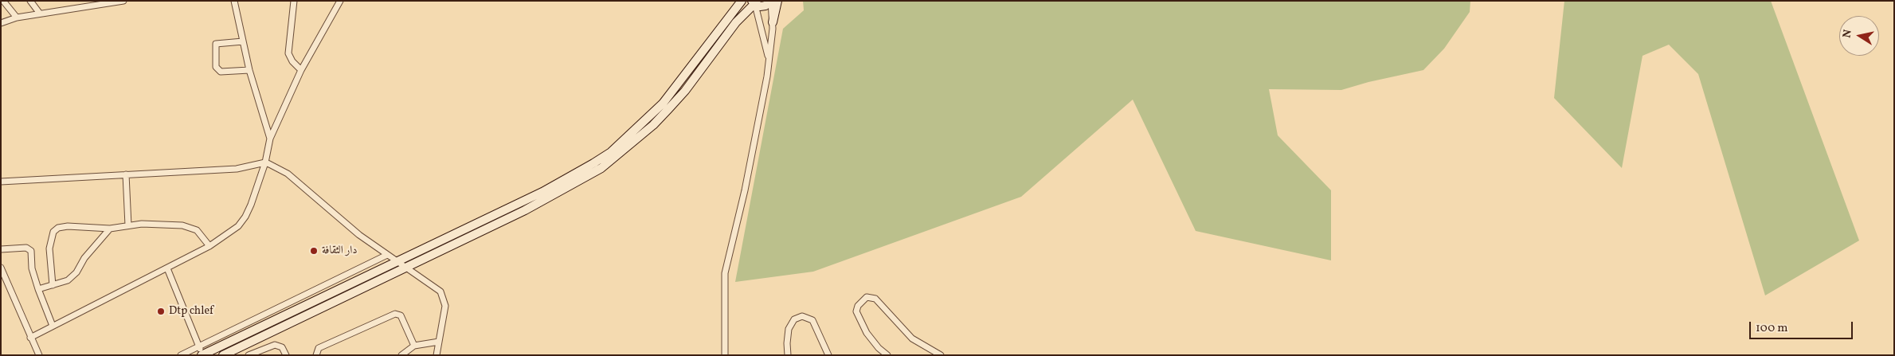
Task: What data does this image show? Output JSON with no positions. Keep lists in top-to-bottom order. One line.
{"places":["دار الثقافة","Dtp chlef"],"scale_bar":"100 m","north":"left"}
